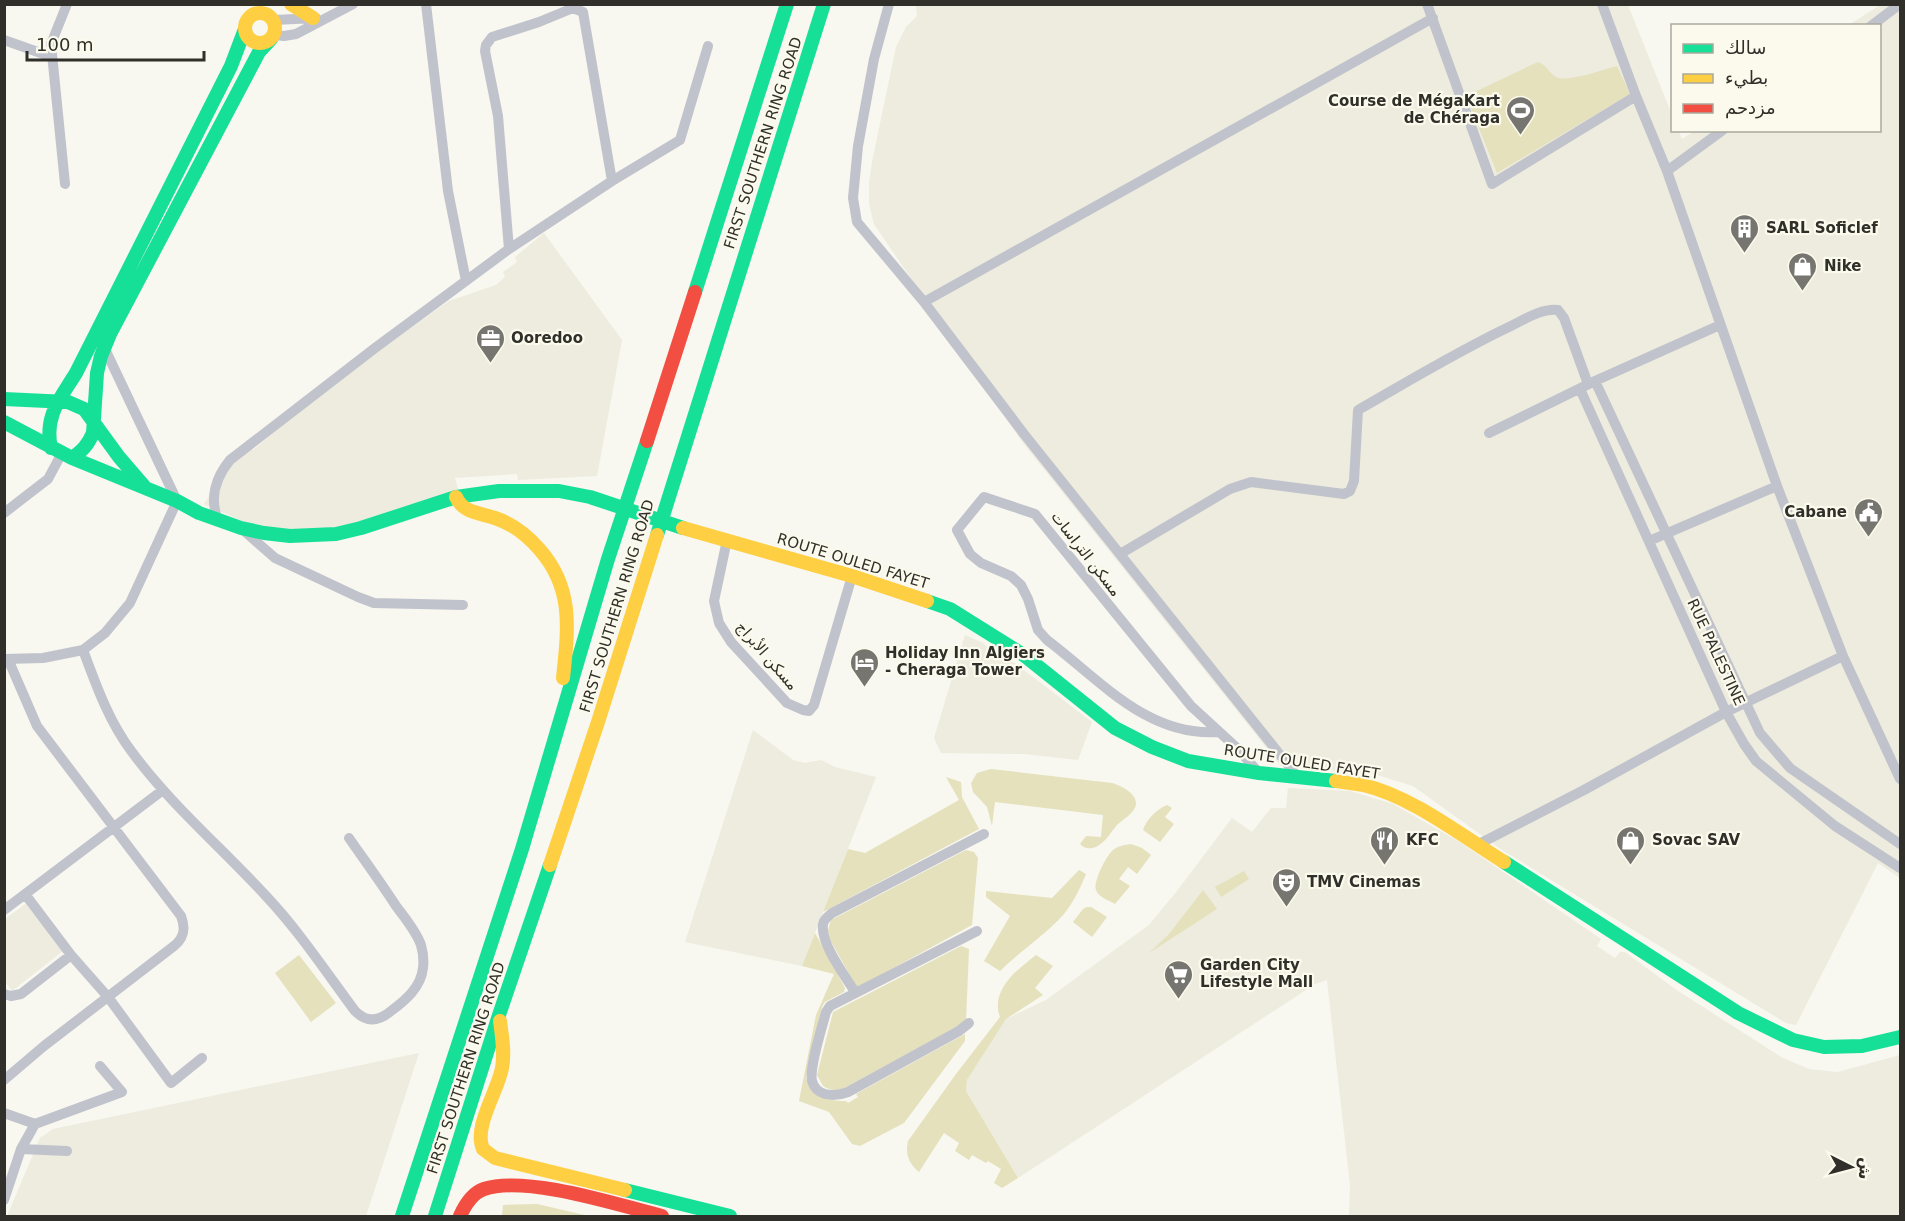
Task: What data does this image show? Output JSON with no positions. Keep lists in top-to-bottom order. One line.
{"streets":{"main road":["FIRST SOUTHERN RING ROAD","ROUTE OULED FAYET"],"street":["مسكن التراسات","RUE PALESTINE","مسكن الأبراج"]},"crossings":[["مسكن التراسات","ROUTE OULED FAYET"],["ROUTE OULED FAYET","مسكن الأبراج"]],"places":{"sports":["Course de MégaKart de Chéraga"],"building":["SARL Soficlef"],"shop":["Nike","Sovac SAV"],"office":["Ooredoo"],"public building":["Cabane"],"hotel":["Holiday Inn Algiers - Cheraga Tower"],"restaurant":["KFC"],"theatre":["TMV Cinemas"],"supermarket":["Garden City Lifestyle Mall"]},"legend":["سالك","بطيء","مزدحم"],"scale_bar":"100 m","north":"right"}
